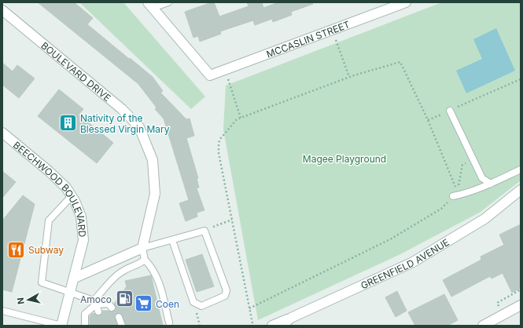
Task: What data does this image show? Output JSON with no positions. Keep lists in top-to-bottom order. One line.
{"streets":{"street":["MCCASLIN STREET","BOULEVARD DRIVE","BEECHWOOD BOULEVARD","GREENFIELD AVENUE"]},"parks":["Magee Playground"],"places":{"building":["Nativity of the Blessed Virgin Mary"],"restaurant":["Subway"],"fuel station":["Amoco"],"supermarket":["Coen"]},"north":"left"}
